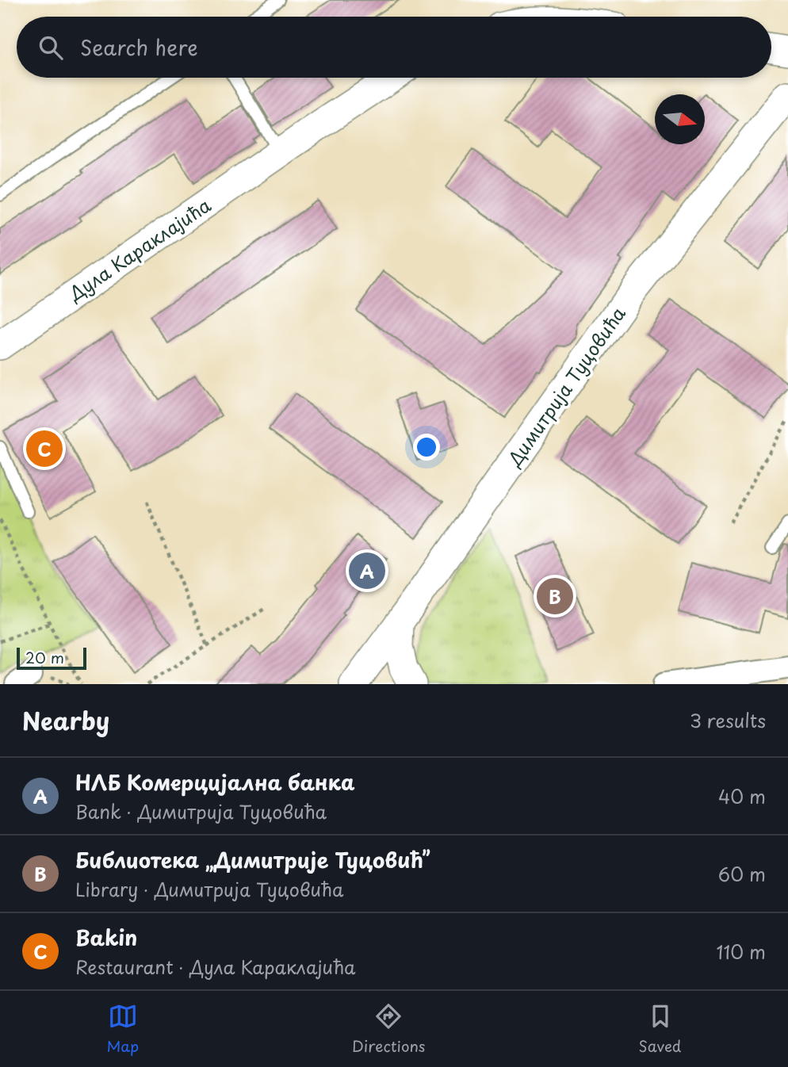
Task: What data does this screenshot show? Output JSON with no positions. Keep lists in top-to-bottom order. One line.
{"streets":{"street":["Дула Караклајића","Димитрија Туцовића"]},"scale_bar":"20 m","north":"right","page":{"search":"Search here","pins":["C","A","B"],"scale":"20 m","heading":["Nearby","3 results"],"list":[{"mark":"A","name":"НЛБ Комерцијална банка","note":"Bank · Димитрија Туцовића","value":"40 m"},{"mark":"B","name":"Библиотека „Димитрије Туцовић”","note":"Library · Димитрија Туцовића","value":"60 m"},{"mark":"C","name":"Bakin","note":"Restaurant · Дула Караклајића","value":"110 m"}],"nav":["Map","Directions","Saved"]}}
